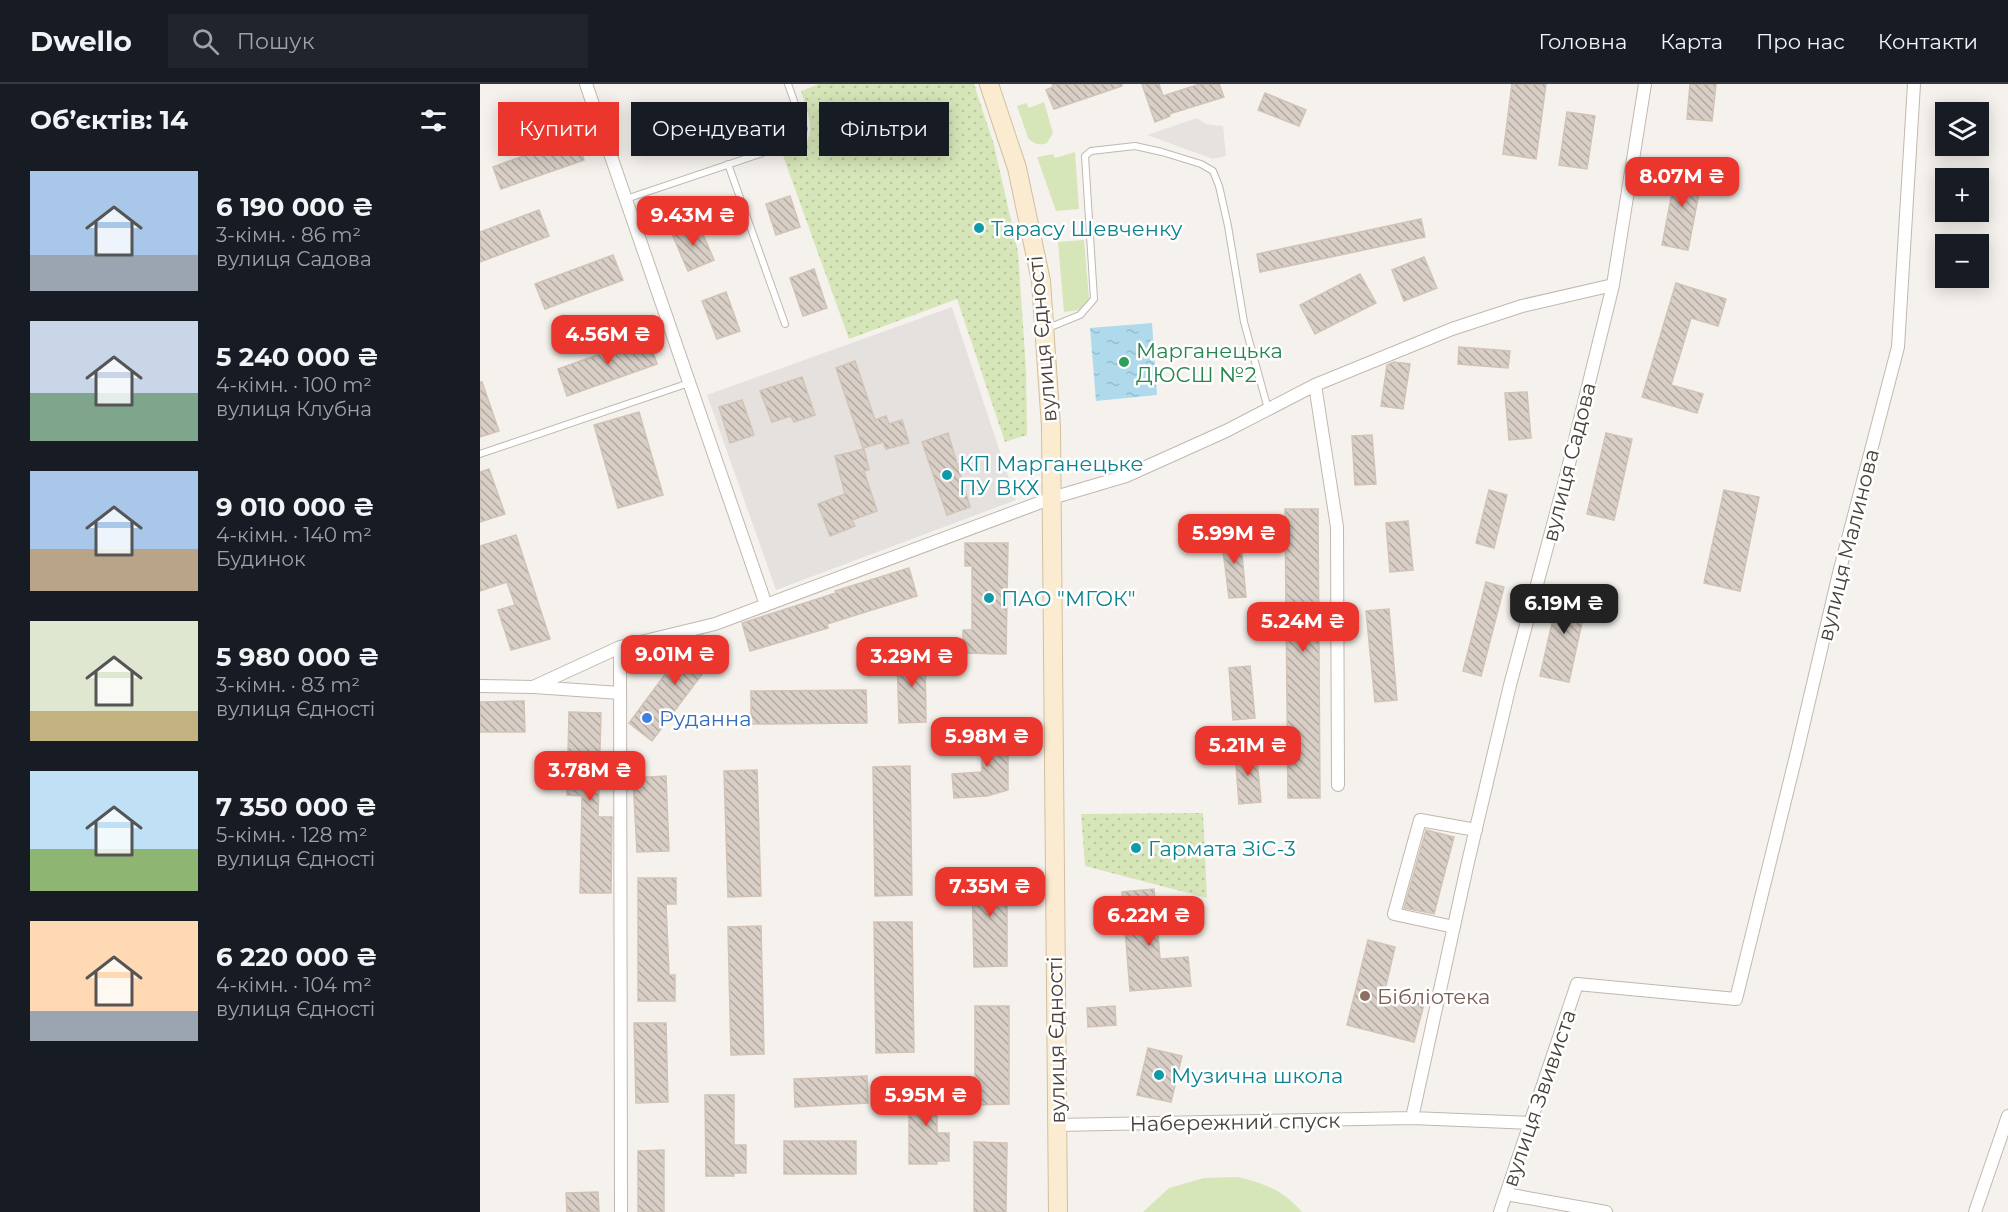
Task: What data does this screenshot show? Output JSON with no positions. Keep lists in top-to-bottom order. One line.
{"streets":{"street":["вулиця Єдності","вулиця Садова","вулиця Малинова","вулиця Звивиста","Набережний спуск"]},"crossings":[["вулиця Єдності","Набережний спуск"],["вулиця Садова","Набережний спуск"],["вулиця Малинова","вулиця Звивиста"],["вулиця Звивиста","Набережний спуск"]],"places":["Тарасу Шевченку","Марганецька ДЮСШ №2","КП Марганецьке ПУ ВКХ","ПАО \"МГОК\"","Руданна","Гармата ЗіС-3","Бібліотека","Музична школа"],"page":{"header":"Dwello","search":"Пошук","nav":["Головна","Карта","Про нас","Контакти"],"heading":"Об’єктів: 14","map_buttons":["+","−"],"chip":["Купити","Орендувати","Фільтри"],"list":[{"name":"6 190 000 ₴","note":"3-кімн. · 86 m² · вулиця Садова"},{"name":"5 240 000 ₴","note":"4-кімн. · 100 m² · вулиця Клубна"},{"name":"9 010 000 ₴","note":"4-кімн. · 140 m² · Будинок"},{"name":"5 980 000 ₴","note":"3-кімн. · 83 m² · вулиця Єдності"},{"name":"7 350 000 ₴","note":"5-кімн. · 128 m² · вулиця Єдності"},{"name":"6 220 000 ₴","note":"4-кімн. · 104 m² · вулиця Єдності"}],"price":["8.07M ₴","9.43M ₴","4.56M ₴","5.99M ₴","6.19M ₴","5.24M ₴","9.01M ₴","3.29M ₴","5.98M ₴","5.21M ₴","3.78M ₴","7.35M ₴","6.22M ₴","5.95M ₴"]}}
